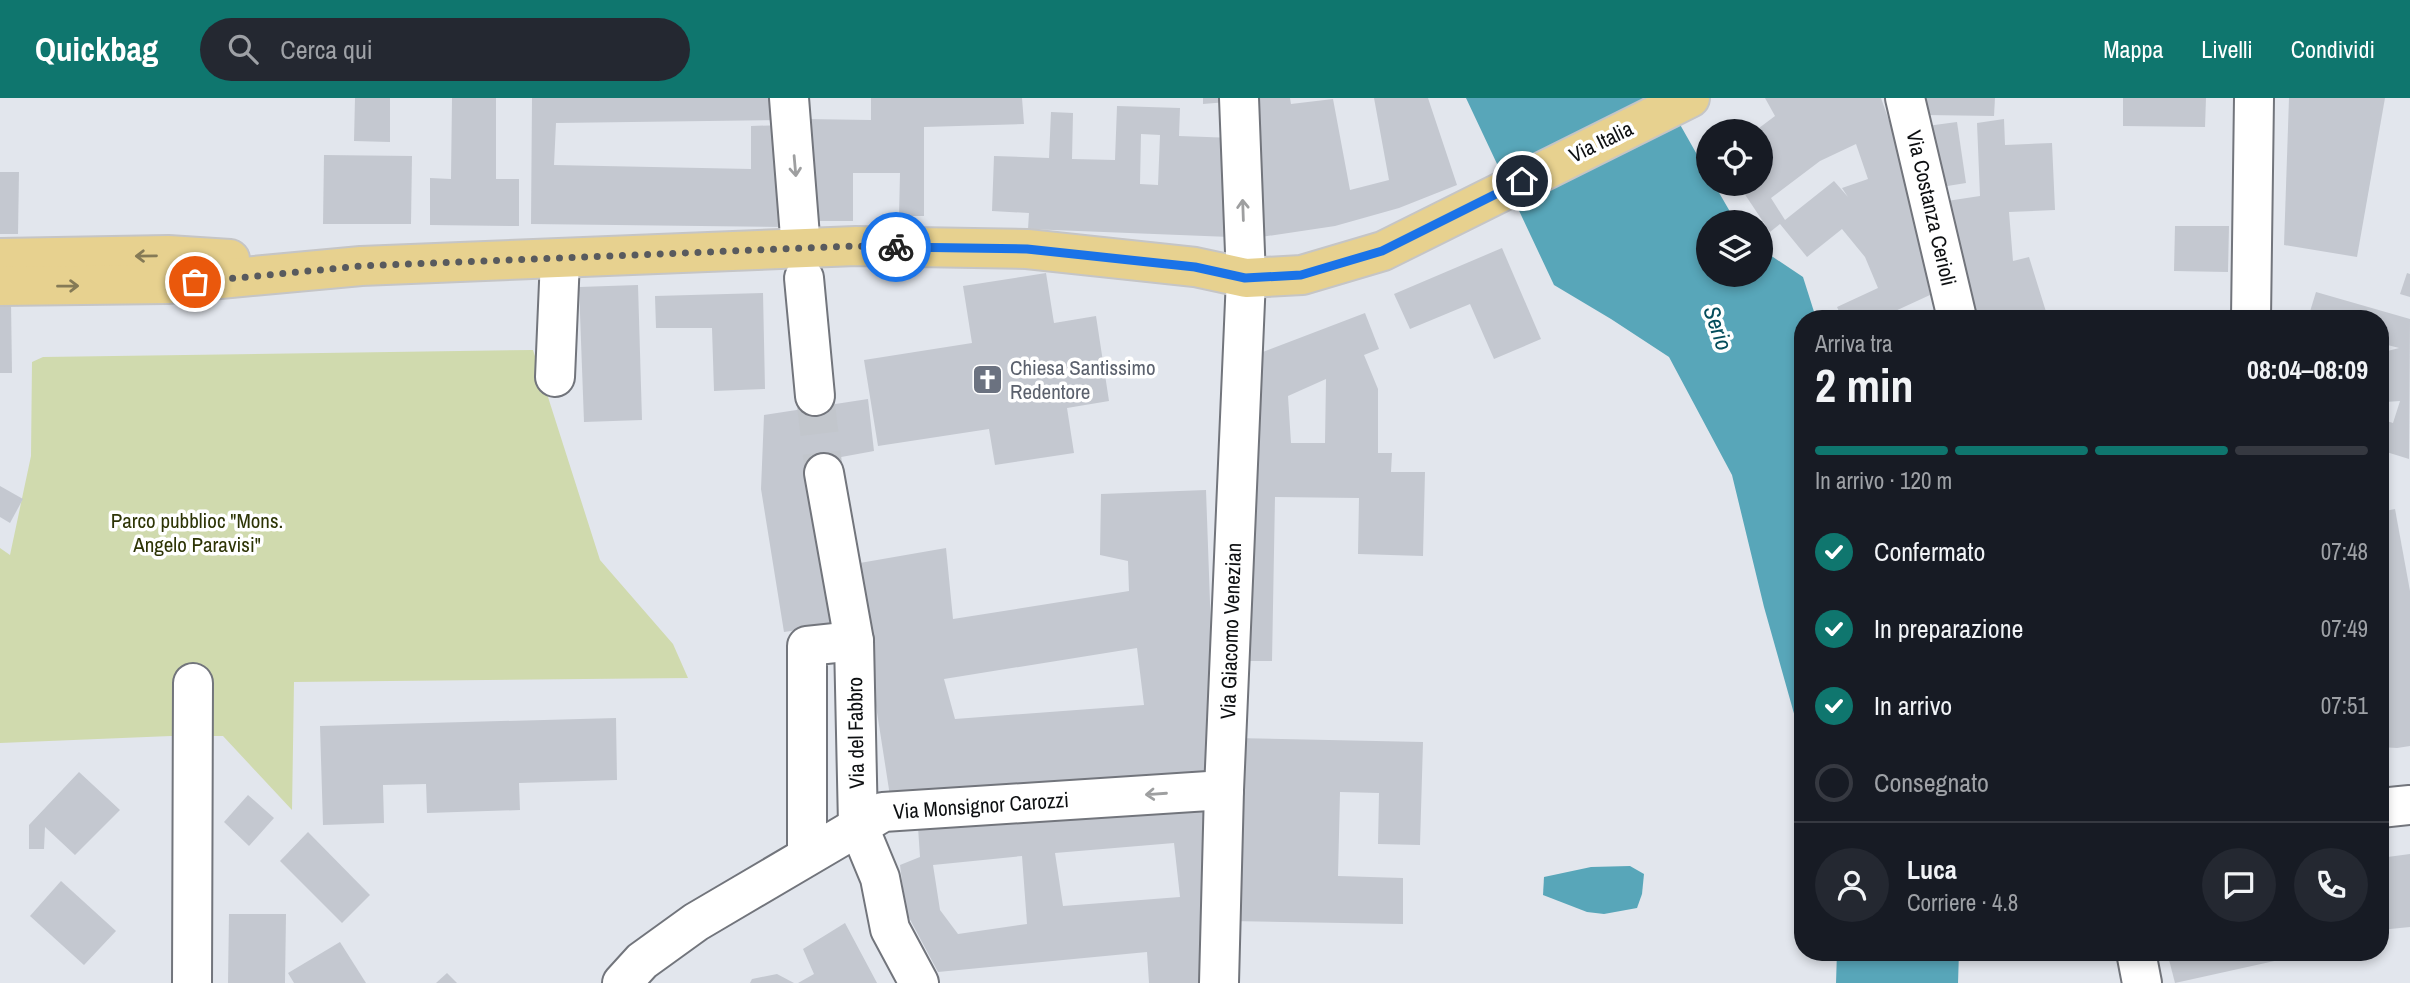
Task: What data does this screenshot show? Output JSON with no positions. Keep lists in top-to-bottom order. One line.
{"streets":{"main road":["Via Italia"],"street":["Via Costanza Cerioli","Via Giacomo Venezian","Via del Fabbro","Via Monsignor Carozzi"]},"crossings":[["Via Italia","Via Giacomo Venezian"],["Via Giacomo Venezian","Via Monsignor Carozzi"],["Via del Fabbro","Via Monsignor Carozzi"]],"one_way":["Via Monsignor Carozzi"],"water":["Serio"],"parks":["Parco pubblioc \"Mons. Angelo Paravisi\""],"places":{"church":["Chiesa Santissimo Redentore"]},"page":{"header":"Quickbag","search":"Cerca qui","nav":["Mappa","Livelli","Condividi"],"heading":["2 min","Arriva tra","08:04–08:09"],"panel":["Luca","Corriere · 4.8"],"bar":"In arrivo · 120 m","list":[["Confermato","07:48"],["In preparazione","07:49"],["In arrivo","07:51"],"Consegnato"]}}
